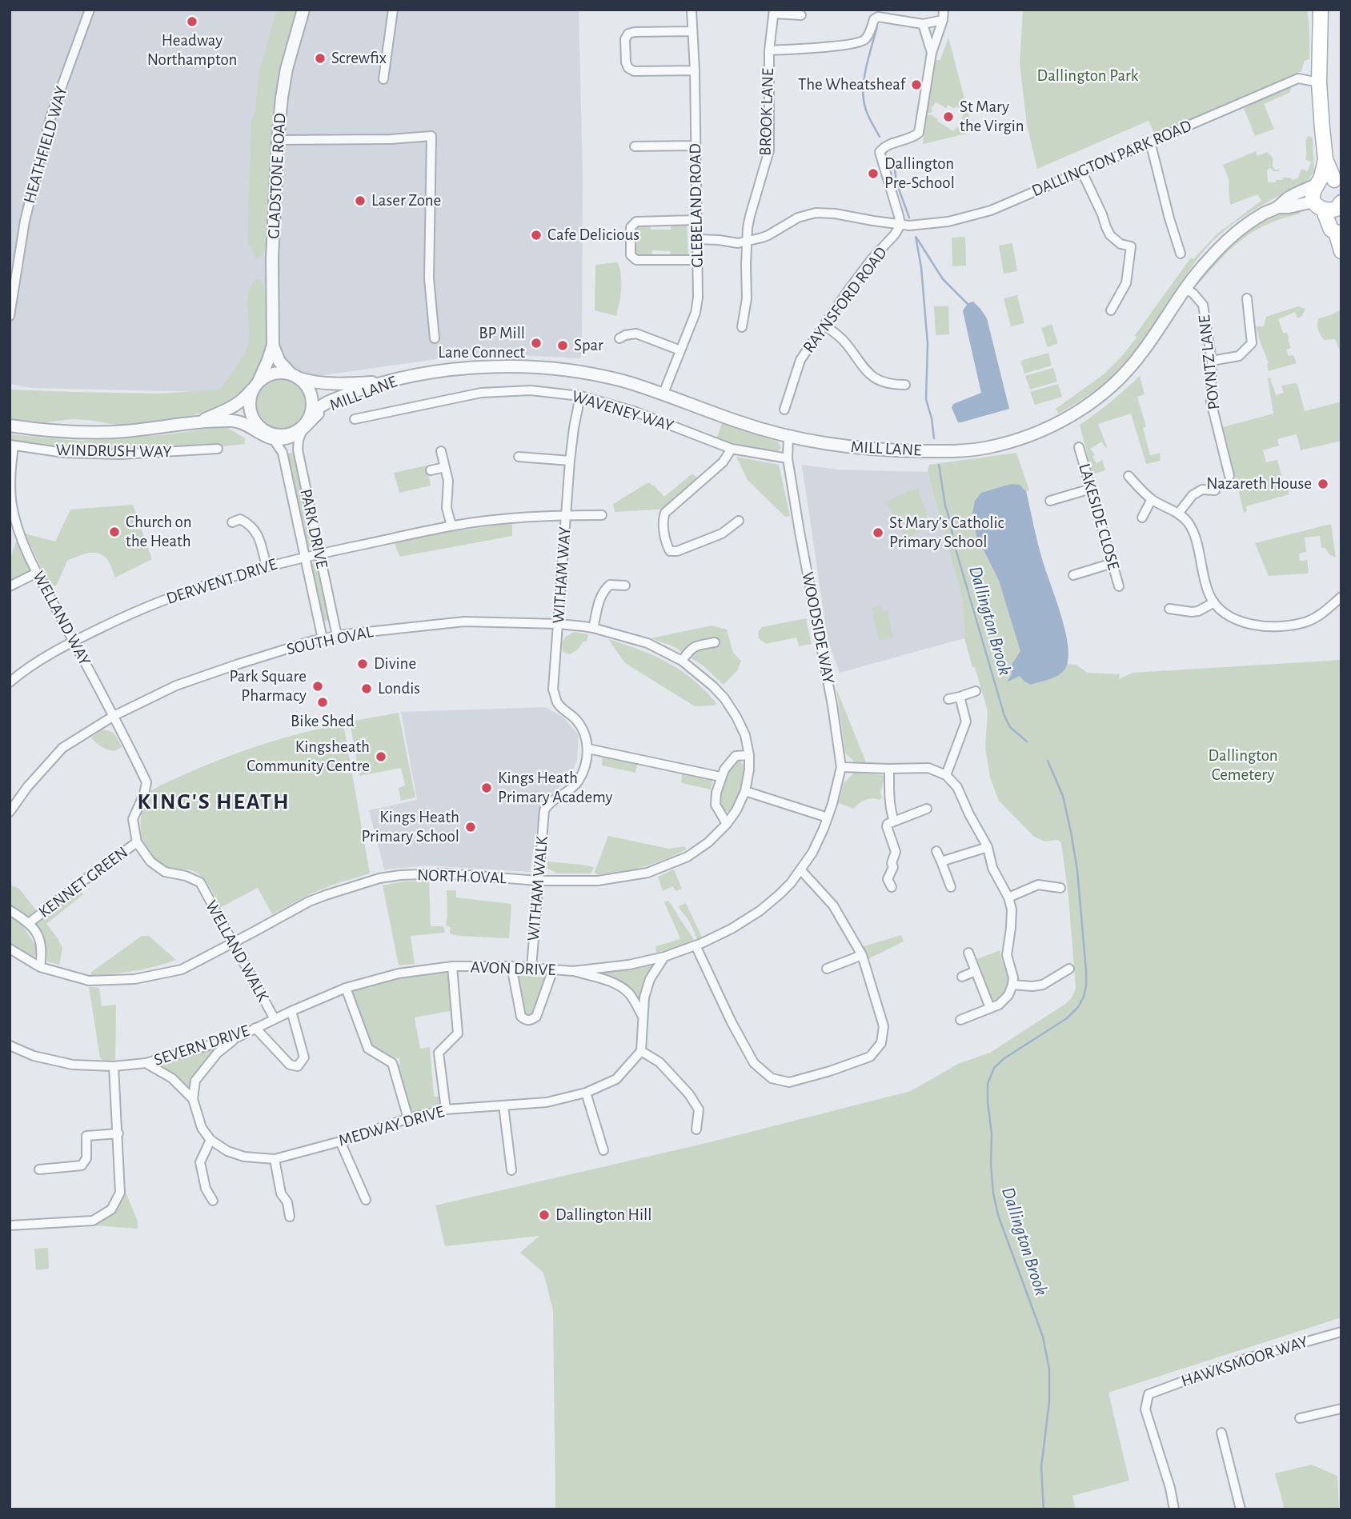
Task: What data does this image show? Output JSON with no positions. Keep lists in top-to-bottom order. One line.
{"streets":{"street":["BROOK LANE","HEATHFIELD WAY","DALLINGTON PARK ROAD","GLADSTONE ROAD","GLEBELAND ROAD","RAYNSFORD ROAD","POYNTZ LANE","MILL LANE","WAVENEY WAY","WINDRUSH WAY","LAKESIDE CLOSE","PARK DRIVE","WITHAM WAY","DERWENT DRIVE","WELLAND WAY","WOODSIDE WAY","SOUTH OVAL","NORTH OVAL","KENNET GREEN","WITHAM WALK","WELLAND WALK","AVON DRIVE","SEVERN DRIVE","MEDWAY DRIVE","HAWKSMOOR WAY"]},"crossings":[["DALLINGTON PARK ROAD","RAYNSFORD ROAD"],["GLADSTONE ROAD","MILL LANE"],["GLADSTONE ROAD","PARK DRIVE"],["GLEBELAND ROAD","MILL LANE"],["POYNTZ LANE","MILL LANE"],["MILL LANE","PARK DRIVE"],["MILL LANE","WOODSIDE WAY"],["WAVENEY WAY","WITHAM WAY"],["WAVENEY WAY","WOODSIDE WAY"],["WINDRUSH WAY","WELLAND WAY"],["PARK DRIVE","DERWENT DRIVE"],["PARK DRIVE","SOUTH OVAL"],["WITHAM WAY","DERWENT DRIVE"],["WITHAM WAY","SOUTH OVAL"],["WITHAM WAY","WITHAM WALK"],["DERWENT DRIVE","WELLAND WAY"],["WELLAND WAY","SOUTH OVAL"],["WELLAND WAY","KENNET GREEN"],["WELLAND WAY","WELLAND WALK"],["WOODSIDE WAY","AVON DRIVE"],["SOUTH OVAL","NORTH OVAL"],["NORTH OVAL","WITHAM WALK"],["NORTH OVAL","WELLAND WALK"],["KENNET GREEN","WELLAND WALK"],["WITHAM WALK","AVON DRIVE"],["WELLAND WALK","SEVERN DRIVE"],["AVON DRIVE","SEVERN DRIVE"]],"districts":["KING'S HEATH"],"water":["Dallington Brook"],"parks":["Dallington Park","Dallington Cemetery"],"places":["Headway Northampton","Screwfix","The Wheatsheaf","St Mary the Virgin","Dallington Pre-School","Laser Zone","Cafe Delicious","BP Mill Lane Connect","Spar","Nazareth House","Church on the Heath","St Mary's Catholic Primary School","Divine","Park Square Pharmacy","Londis","Bike Shed","Kingsheath Community Centre","Kings Heath Primary Academy","Kings Heath Primary School","Dallington Hill"]}
